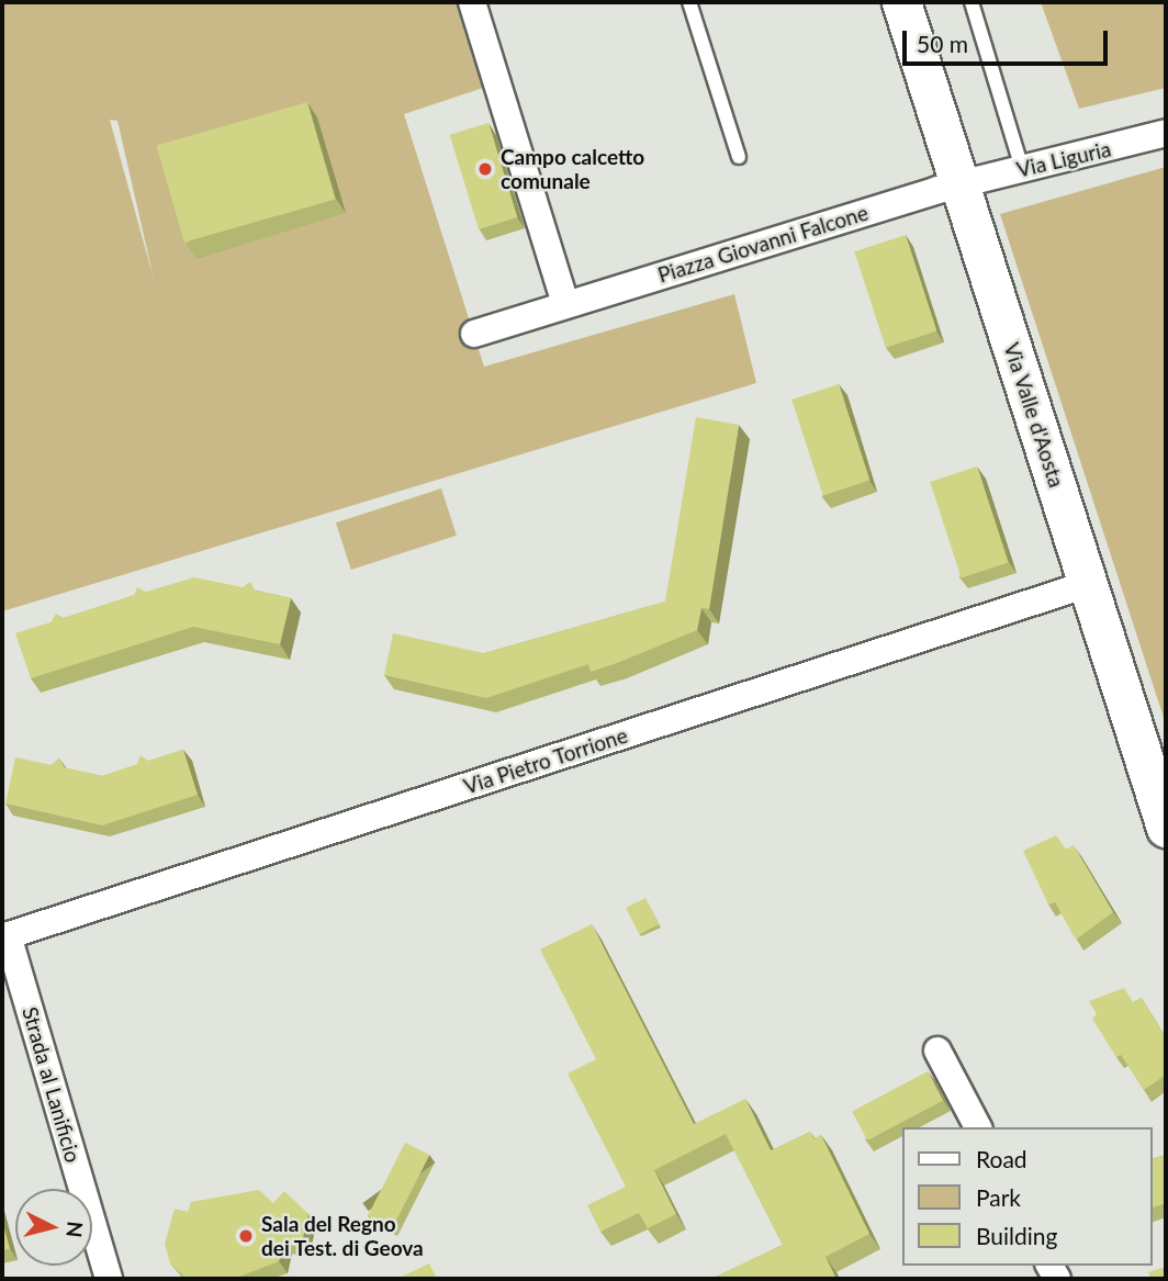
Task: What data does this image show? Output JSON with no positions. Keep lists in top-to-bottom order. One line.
{"streets":{"street":["Via Liguria","Piazza Giovanni Falcone","Via Valle d'Aosta","Via Pietro Torrione","Strada al Lanificio"]},"crossings":[["Via Liguria","Piazza Giovanni Falcone"],["Via Liguria","Via Valle d'Aosta"],["Piazza Giovanni Falcone","Via Valle d'Aosta"],["Via Valle d'Aosta","Via Pietro Torrione"],["Via Pietro Torrione","Strada al Lanificio"]],"places":["Campo calcetto comunale","Sala del Regno dei Test. di Geova"],"legend":["Road","Park","Building"],"scale_bar":"50 m","north":"right"}
